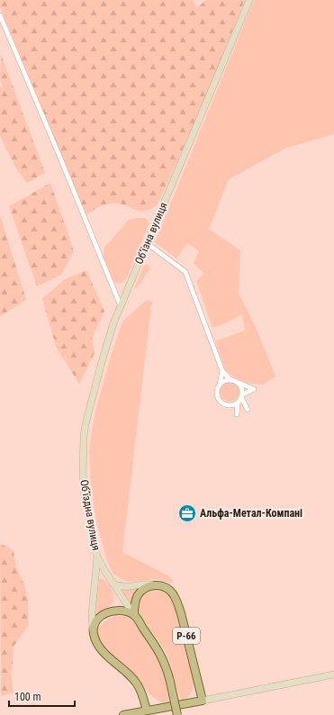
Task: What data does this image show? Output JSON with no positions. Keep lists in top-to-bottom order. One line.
{"streets":{"main road":["Об’їзна вулиця","Об’їздна вулиця","Р-66"]},"crossings":[["Об’їзна вулиця","Об’їздна вулиця"]],"places":{"office":["Альфа-Метал-Компані"]},"scale_bar":"100 m"}
